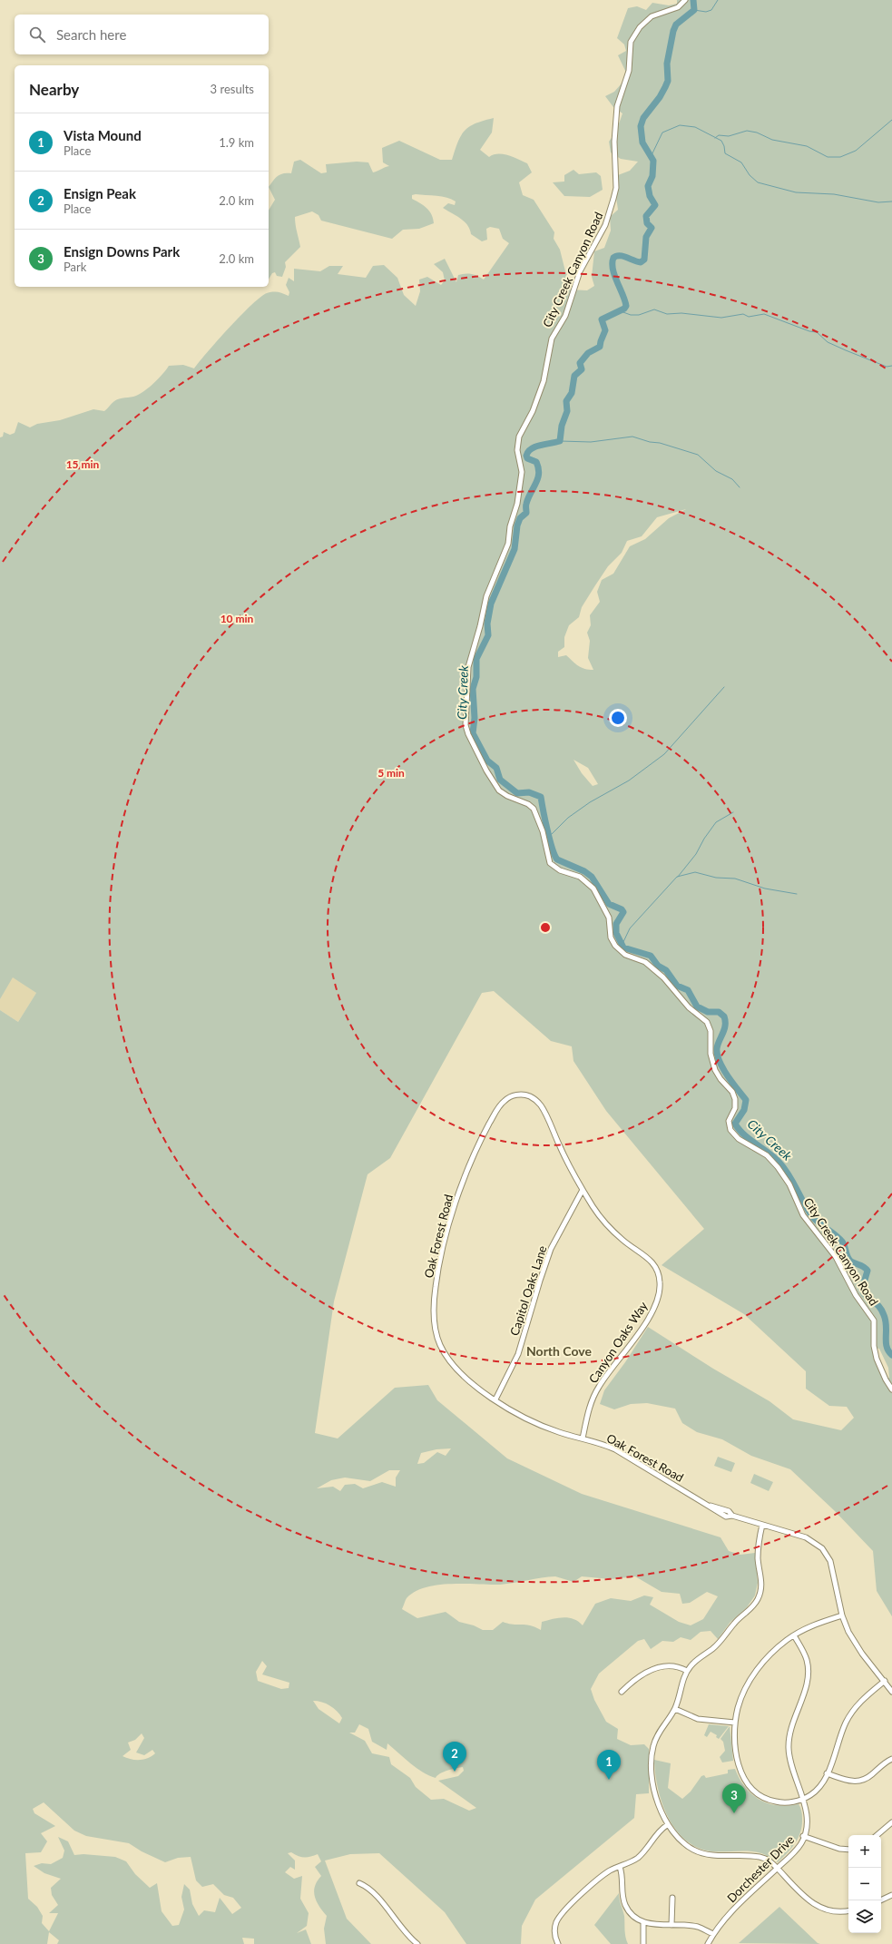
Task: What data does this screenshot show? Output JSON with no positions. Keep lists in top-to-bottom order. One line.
{"streets":{"street":["City Creek Canyon Road","Oak Forest Road","Capitol Oaks Lane","Canyon Oaks Way","Dorchester Drive"]},"crossings":[["Oak Forest Road","Capitol Oaks Lane"],["Oak Forest Road","Canyon Oaks Way"],["Capitol Oaks Lane","Canyon Oaks Way"]],"districts":["North Cove"],"water":["City Creek"],"page":{"search":"Search here","heading":["Nearby","3 results"],"list":[{"mark":"1","name":"Vista Mound","note":"Place","value":"1.9 km"},{"mark":"2","name":"Ensign Peak","note":"Place","value":"2.0 km"},{"mark":"3","name":"Ensign Downs Park","note":"Park","value":"2.0 km"}],"pins":["2","1","3"],"map_buttons":["+","−"]},"rings":["15 min","10 min","5 min"]}
